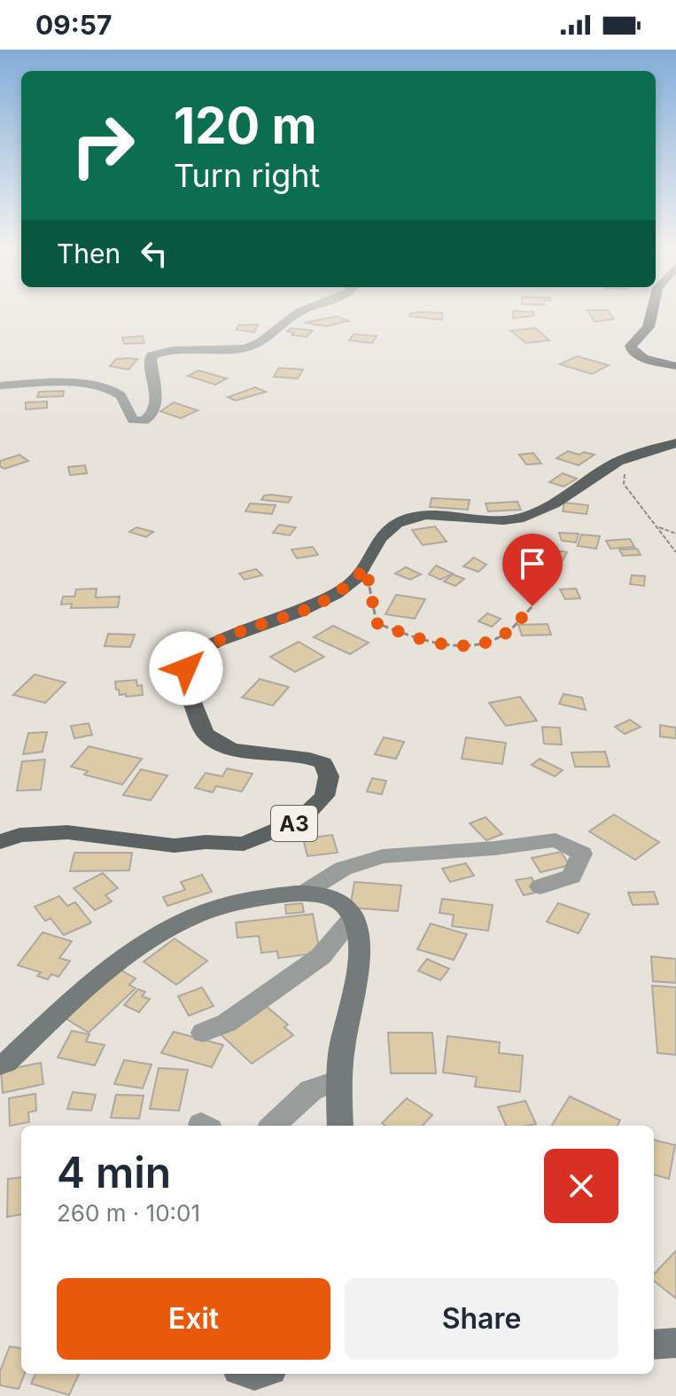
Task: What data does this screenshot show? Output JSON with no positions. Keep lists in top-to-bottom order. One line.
{"streets":{"main road":["A3"]},"page":{"status":"09:57","turn":["120 m","Turn right"],"then":"Then","heading":["4 min","260 m · 10:01"],"buttons":["Exit","Share"]}}
